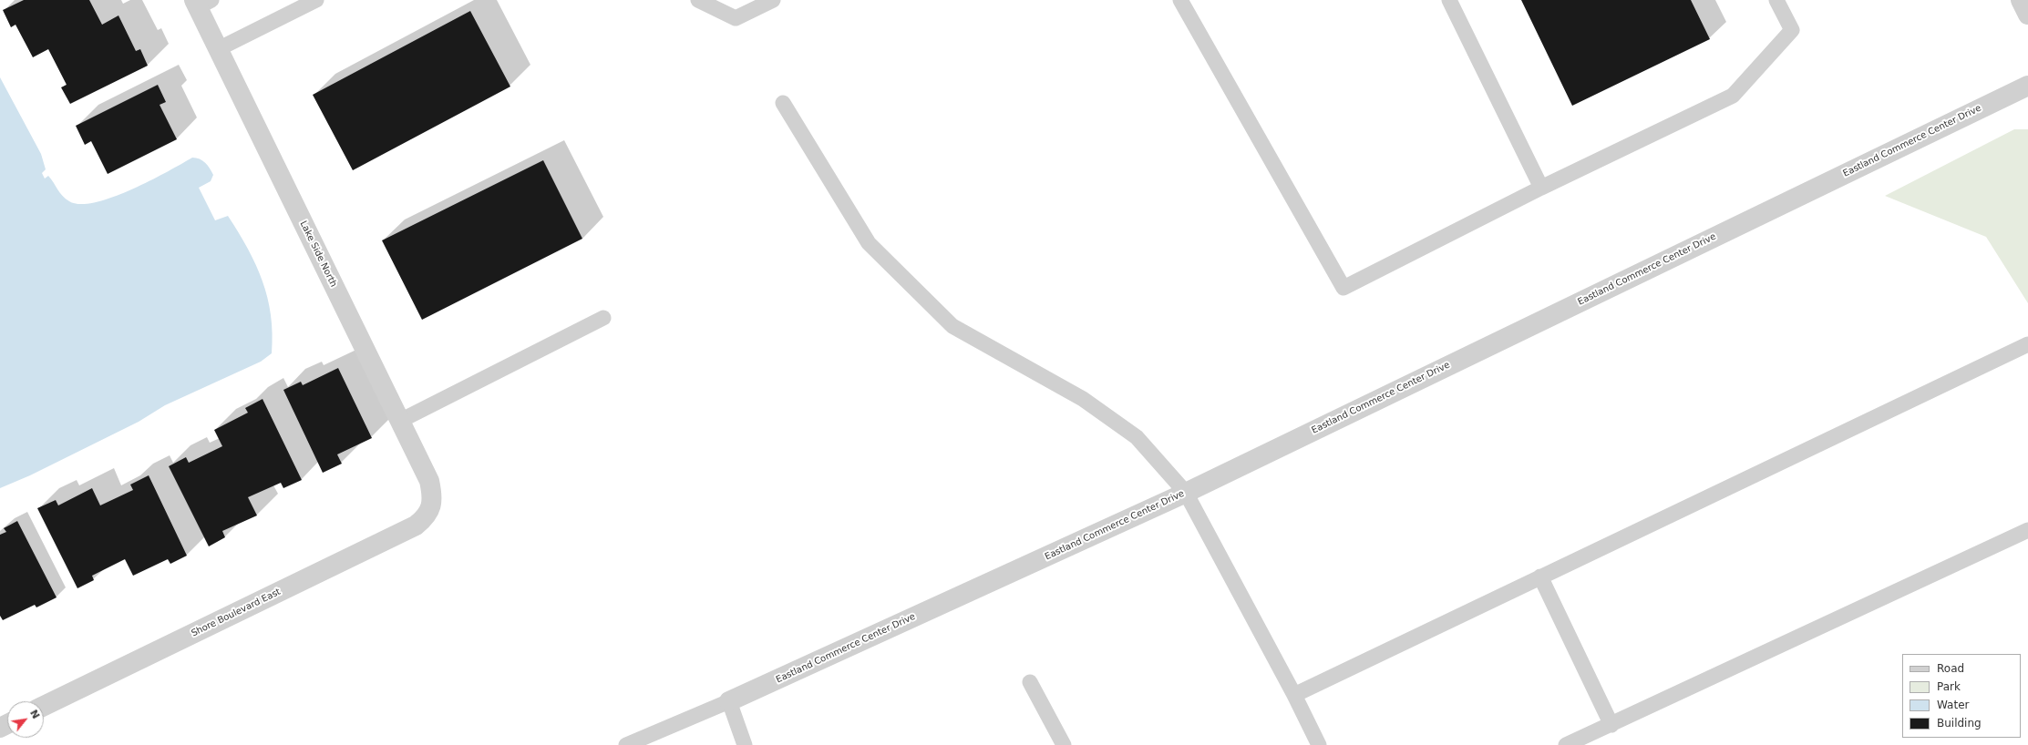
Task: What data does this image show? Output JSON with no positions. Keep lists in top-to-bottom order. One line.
{"streets":{"street":["Eastland Commerce Center Drive","Lake Side North","Shore Boulevard East"]},"crossings":[["Lake Side North","Shore Boulevard East"]],"legend":["Road","Park","Water","Building"],"north":"top right"}
